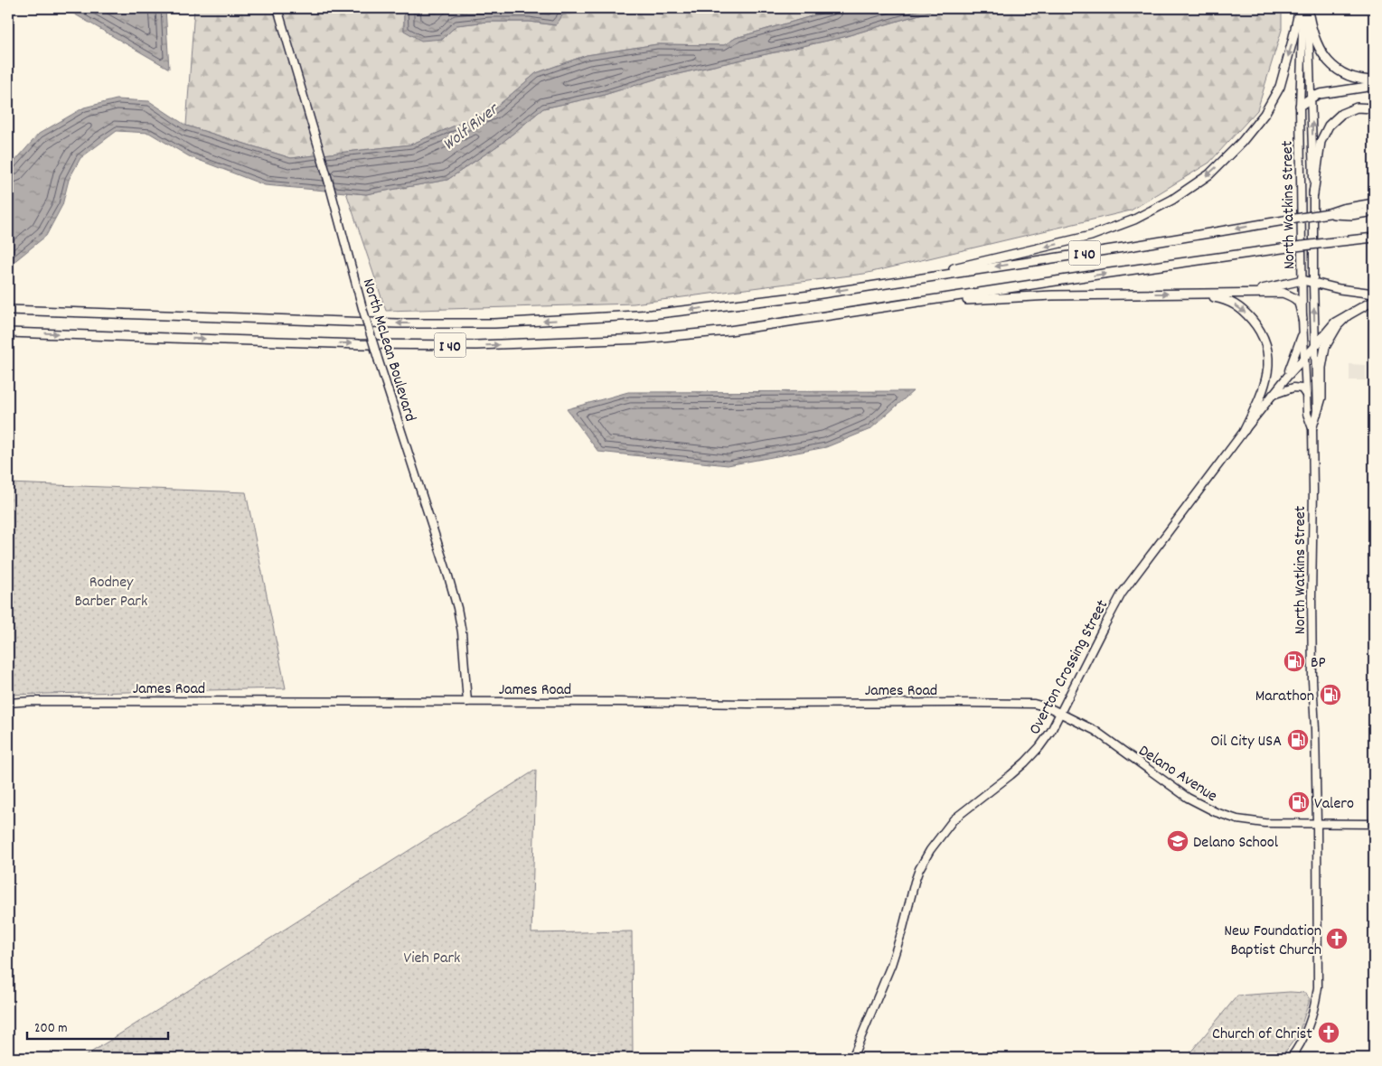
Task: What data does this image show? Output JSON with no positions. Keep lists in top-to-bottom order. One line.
{"streets":{"highway":["I 40"],"main road":["North Watkins Street","North McLean Boulevard","Overton Crossing Street","James Road","Delano Avenue"]},"crossings":[["North Watkins Street","Overton Crossing Street"],["North Watkins Street","Delano Avenue"],["North McLean Boulevard","James Road"],["Overton Crossing Street","James Road"],["Overton Crossing Street","Delano Avenue"],["James Road","Delano Avenue"]],"water":["Wolf River"],"parks":["Rodney Barber Park","Vieh Park"],"places":{"fuel station":["BP","Marathon","Oil City USA","Valero"],"school or university":["Delano School"],"church":["New Foundation Baptist Church","Church of Christ"]},"scale_bar":"200 m"}
